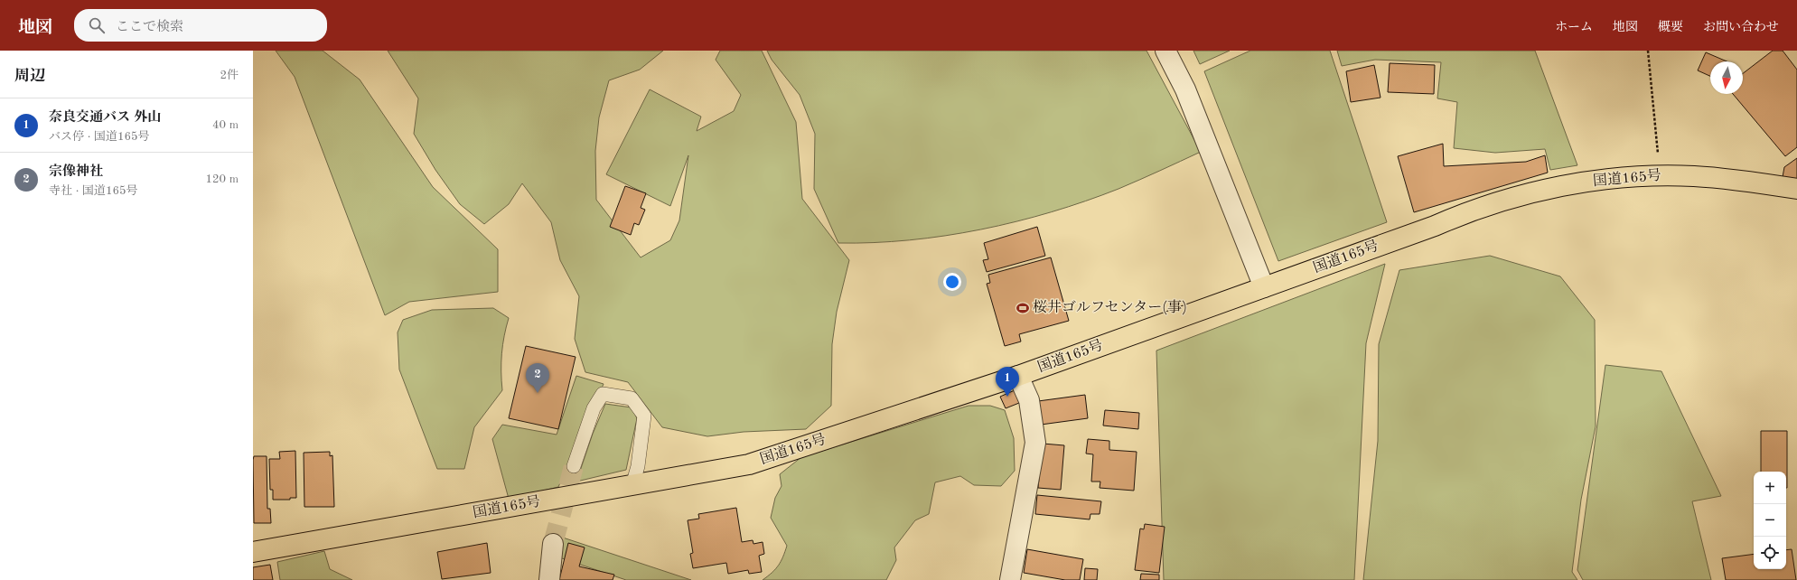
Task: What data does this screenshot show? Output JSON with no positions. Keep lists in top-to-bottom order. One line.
{"streets":{"highway":["国道165号"]},"places":{"sports":["桜井ゴルフセンター(事)"]},"north":"bottom","page":{"header":"地図","search":"ここで検索","nav":["ホーム","地図","概要","お問い合わせ"],"heading":["周辺","2件"],"list":[{"mark":"1","name":"奈良交通バス 外山","note":"バス停 · 国道165号","value":"40 m"},{"mark":"2","name":"宗像神社","note":"寺社 · 国道165号","value":"120 m"}],"pins":["2","1"],"map_buttons":["+","−"]}}
